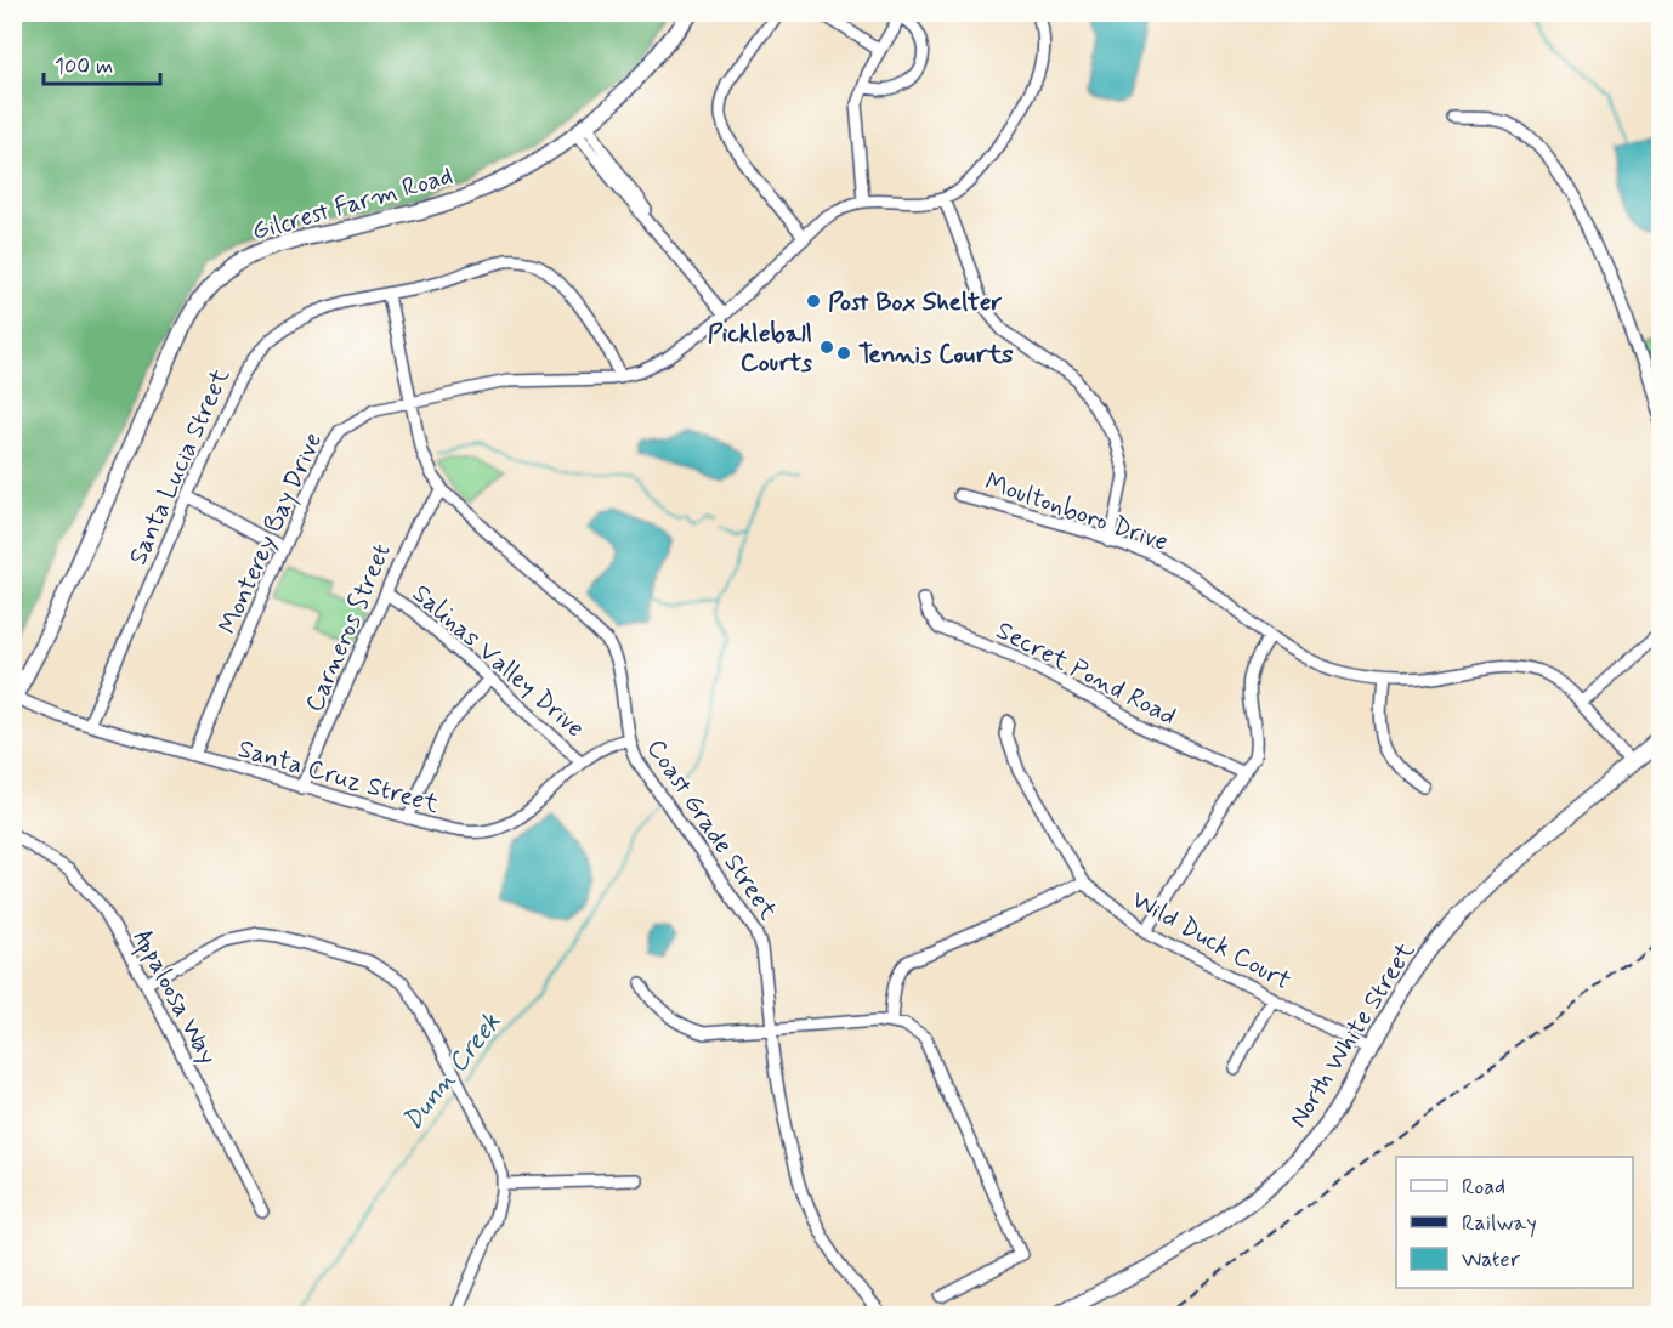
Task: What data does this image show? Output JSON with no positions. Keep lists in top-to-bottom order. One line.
{"streets":{"main road":["Gilcrest Farm Road","North White Street"],"street":["Santa Lucia Street","Moultonboro Drive","Monterey Bay Drive","Carneros Street","Salinas Valley Drive","Secret Pond Road","Santa Cruz Street","Coast Grade Street","Wild Duck Court","Appaloosa Way"]},"crossings":[["Gilcrest Farm Road","Santa Cruz Street"],["Santa Lucia Street","Monterey Bay Drive"],["Santa Lucia Street","Santa Cruz Street"],["Santa Lucia Street","Coast Grade Street"],["Moultonboro Drive","North White Street"],["Monterey Bay Drive","Santa Cruz Street"],["Monterey Bay Drive","Coast Grade Street"],["Carneros Street","Salinas Valley Drive"],["Carneros Street","Santa Cruz Street"],["Carneros Street","Coast Grade Street"],["Salinas Valley Drive","Santa Cruz Street"],["Santa Cruz Street","Coast Grade Street"],["Wild Duck Court","North White Street"]],"water":["Dunn Creek"],"places":["Post Box Shelter","Pickleball Courts","Tennis Courts"],"legend":["Road","Railway","Water"],"scale_bar":"100 m"}
